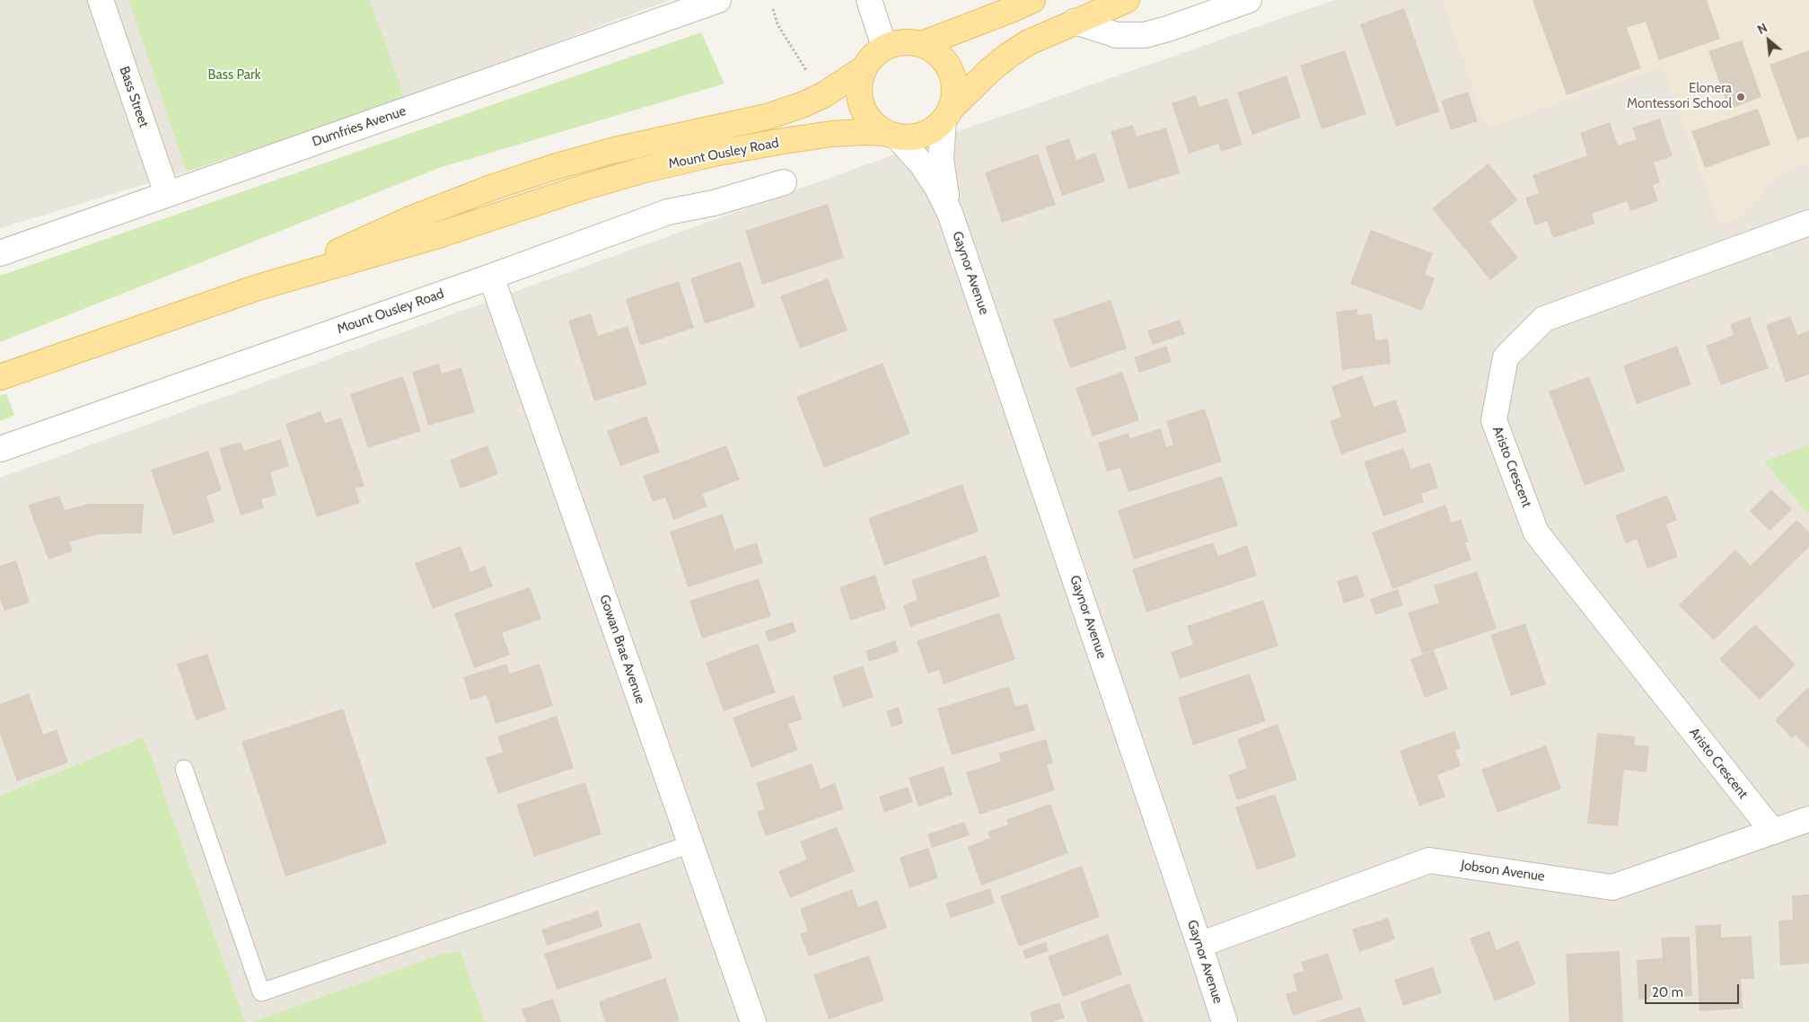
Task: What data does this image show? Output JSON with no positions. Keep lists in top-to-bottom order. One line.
{"streets":{"main road":["Mount Ousley Road"],"street":["Bass Street","Dumfries Avenue","Gaynor Avenue","Aristo Crescent","Gowan Brae Avenue","Jobson Avenue"]},"crossings":[["Bass Street","Dumfries Avenue"],["Mount Ousley Road","Gaynor Avenue"],["Mount Ousley Road","Gowan Brae Avenue"],["Gaynor Avenue","Jobson Avenue"],["Aristo Crescent","Jobson Avenue"]],"parks":["Bass Park"],"places":["Elonera Montessori School"],"scale_bar":"20 m","north":"top left"}
